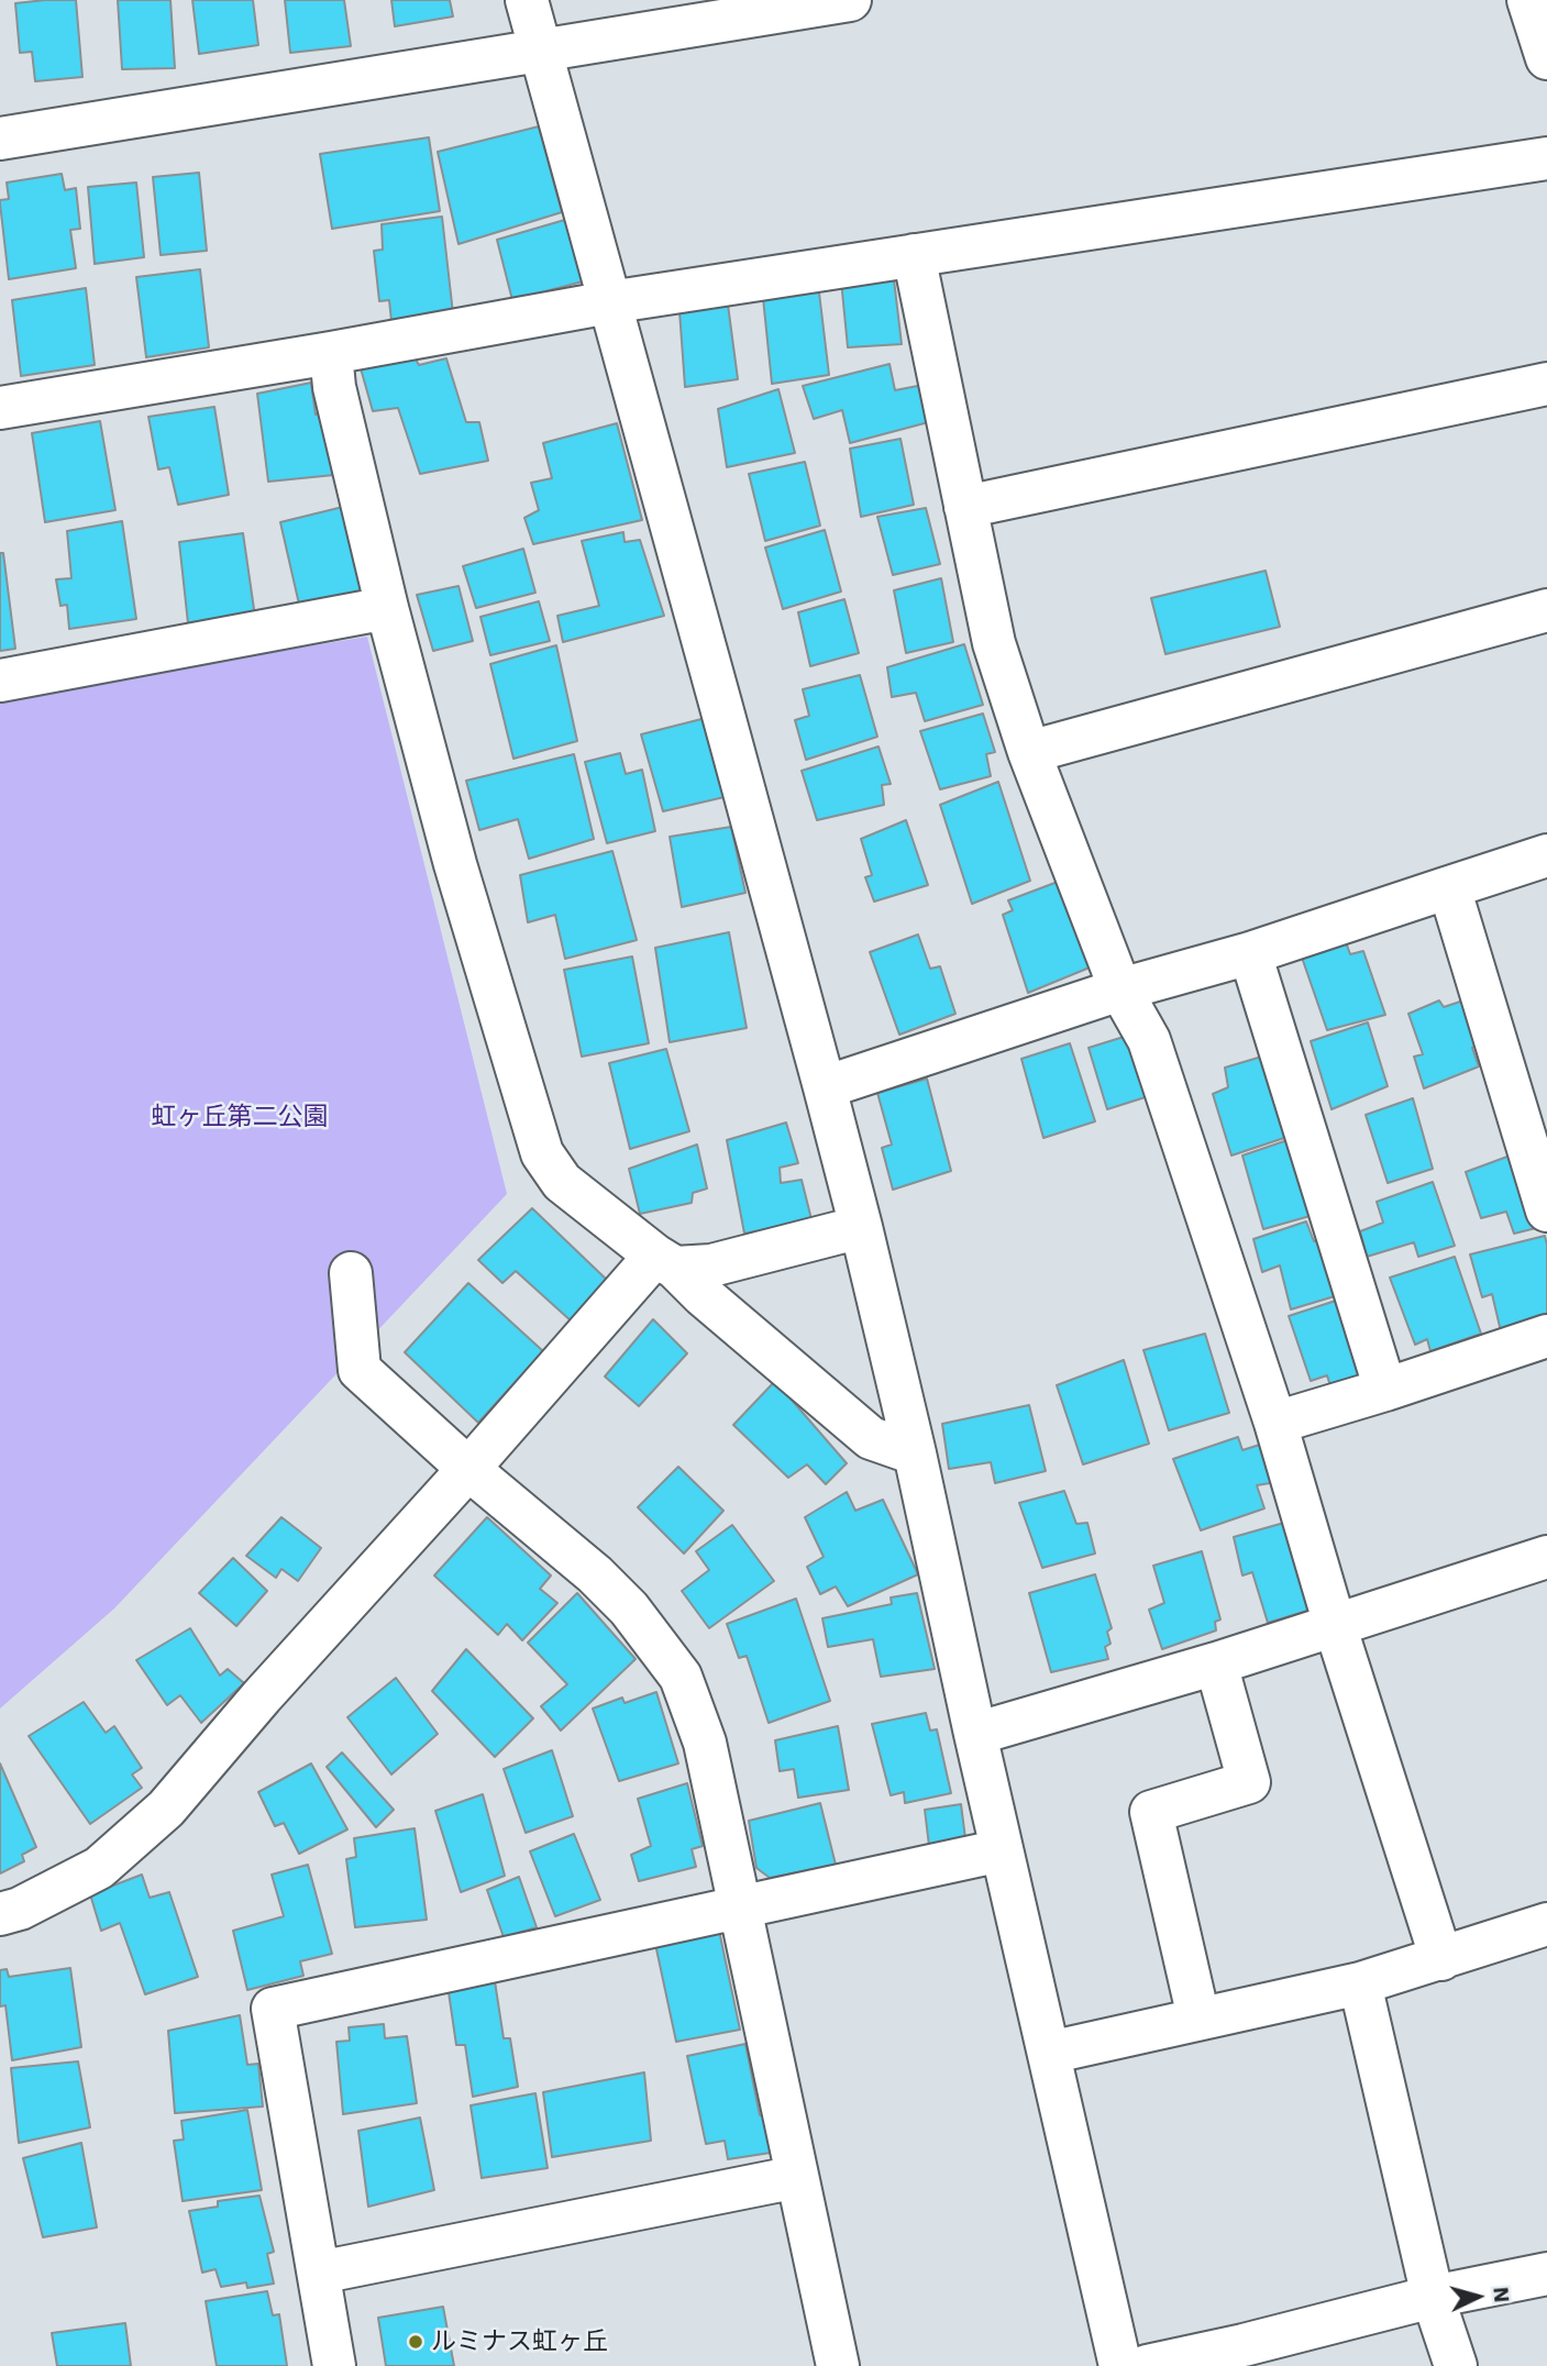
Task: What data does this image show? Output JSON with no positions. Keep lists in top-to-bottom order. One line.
{"parks":["虹ヶ丘第二公園"],"places":["ルミナス虹ヶ丘"],"north":"right"}
